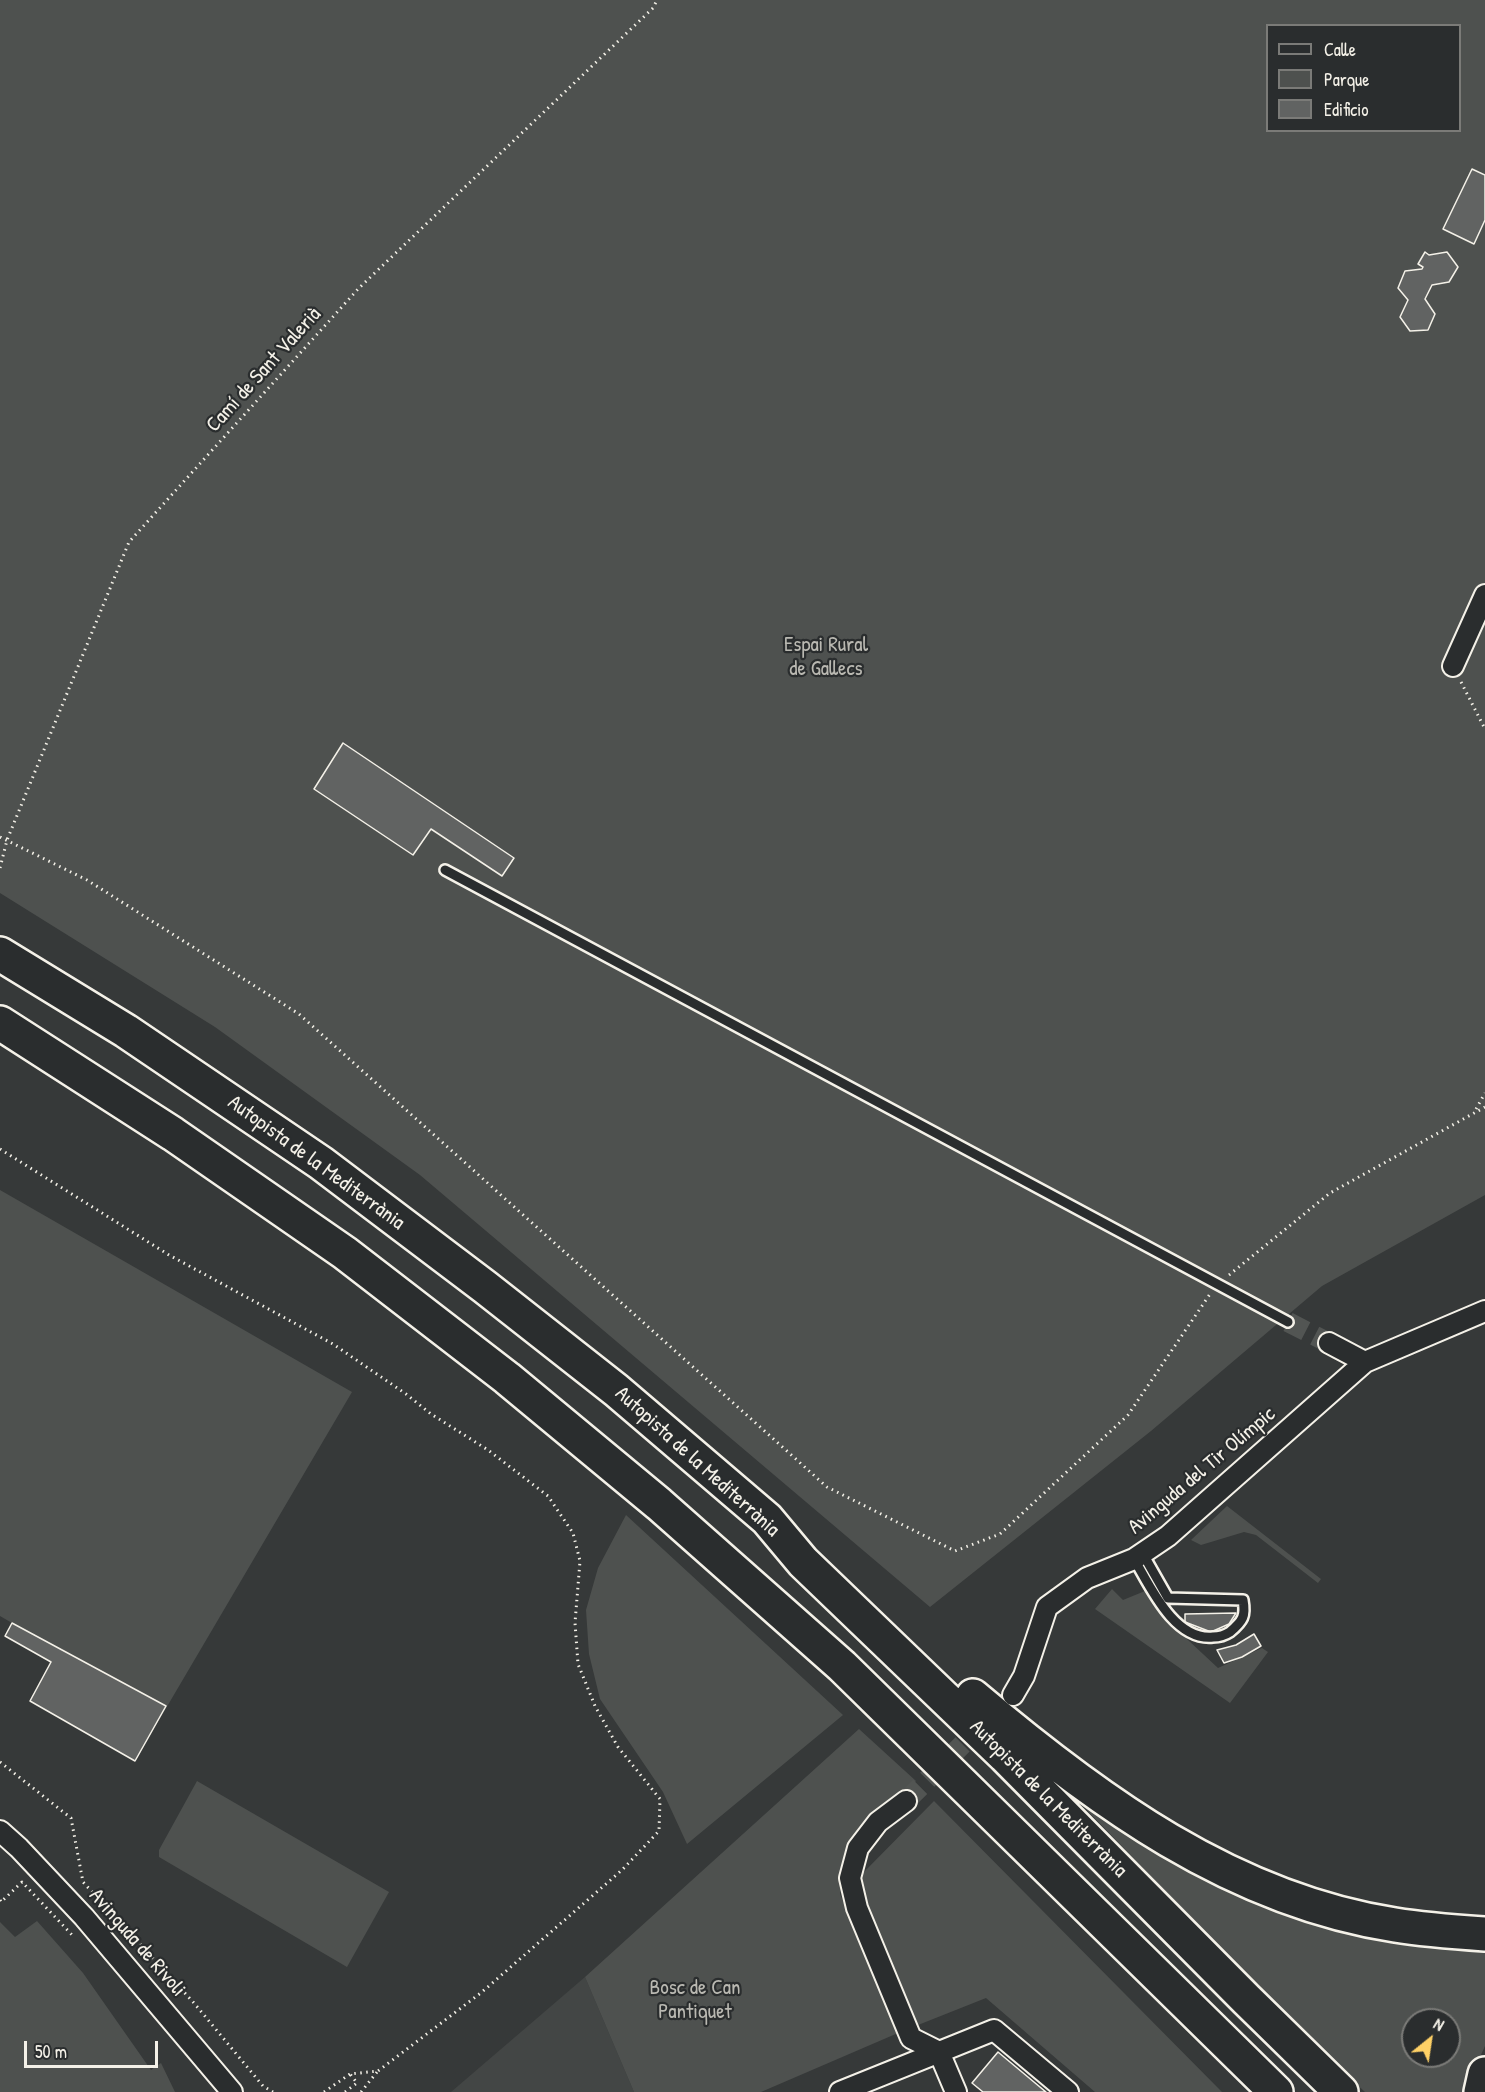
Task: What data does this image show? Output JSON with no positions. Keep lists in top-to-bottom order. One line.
{"streets":{"highway":["Autopista de la Mediterrània"],"street":["Avinguda del Tir Olímpic","Avinguda de Rivoli"],"path":["Camí de Sant Valerià"]},"parks":["Espai Rural de Gallecs","Bosc de Can Pantiquet"],"legend":["Calle","Parque","Edificio"],"scale_bar":"50 m","north":"top right"}
